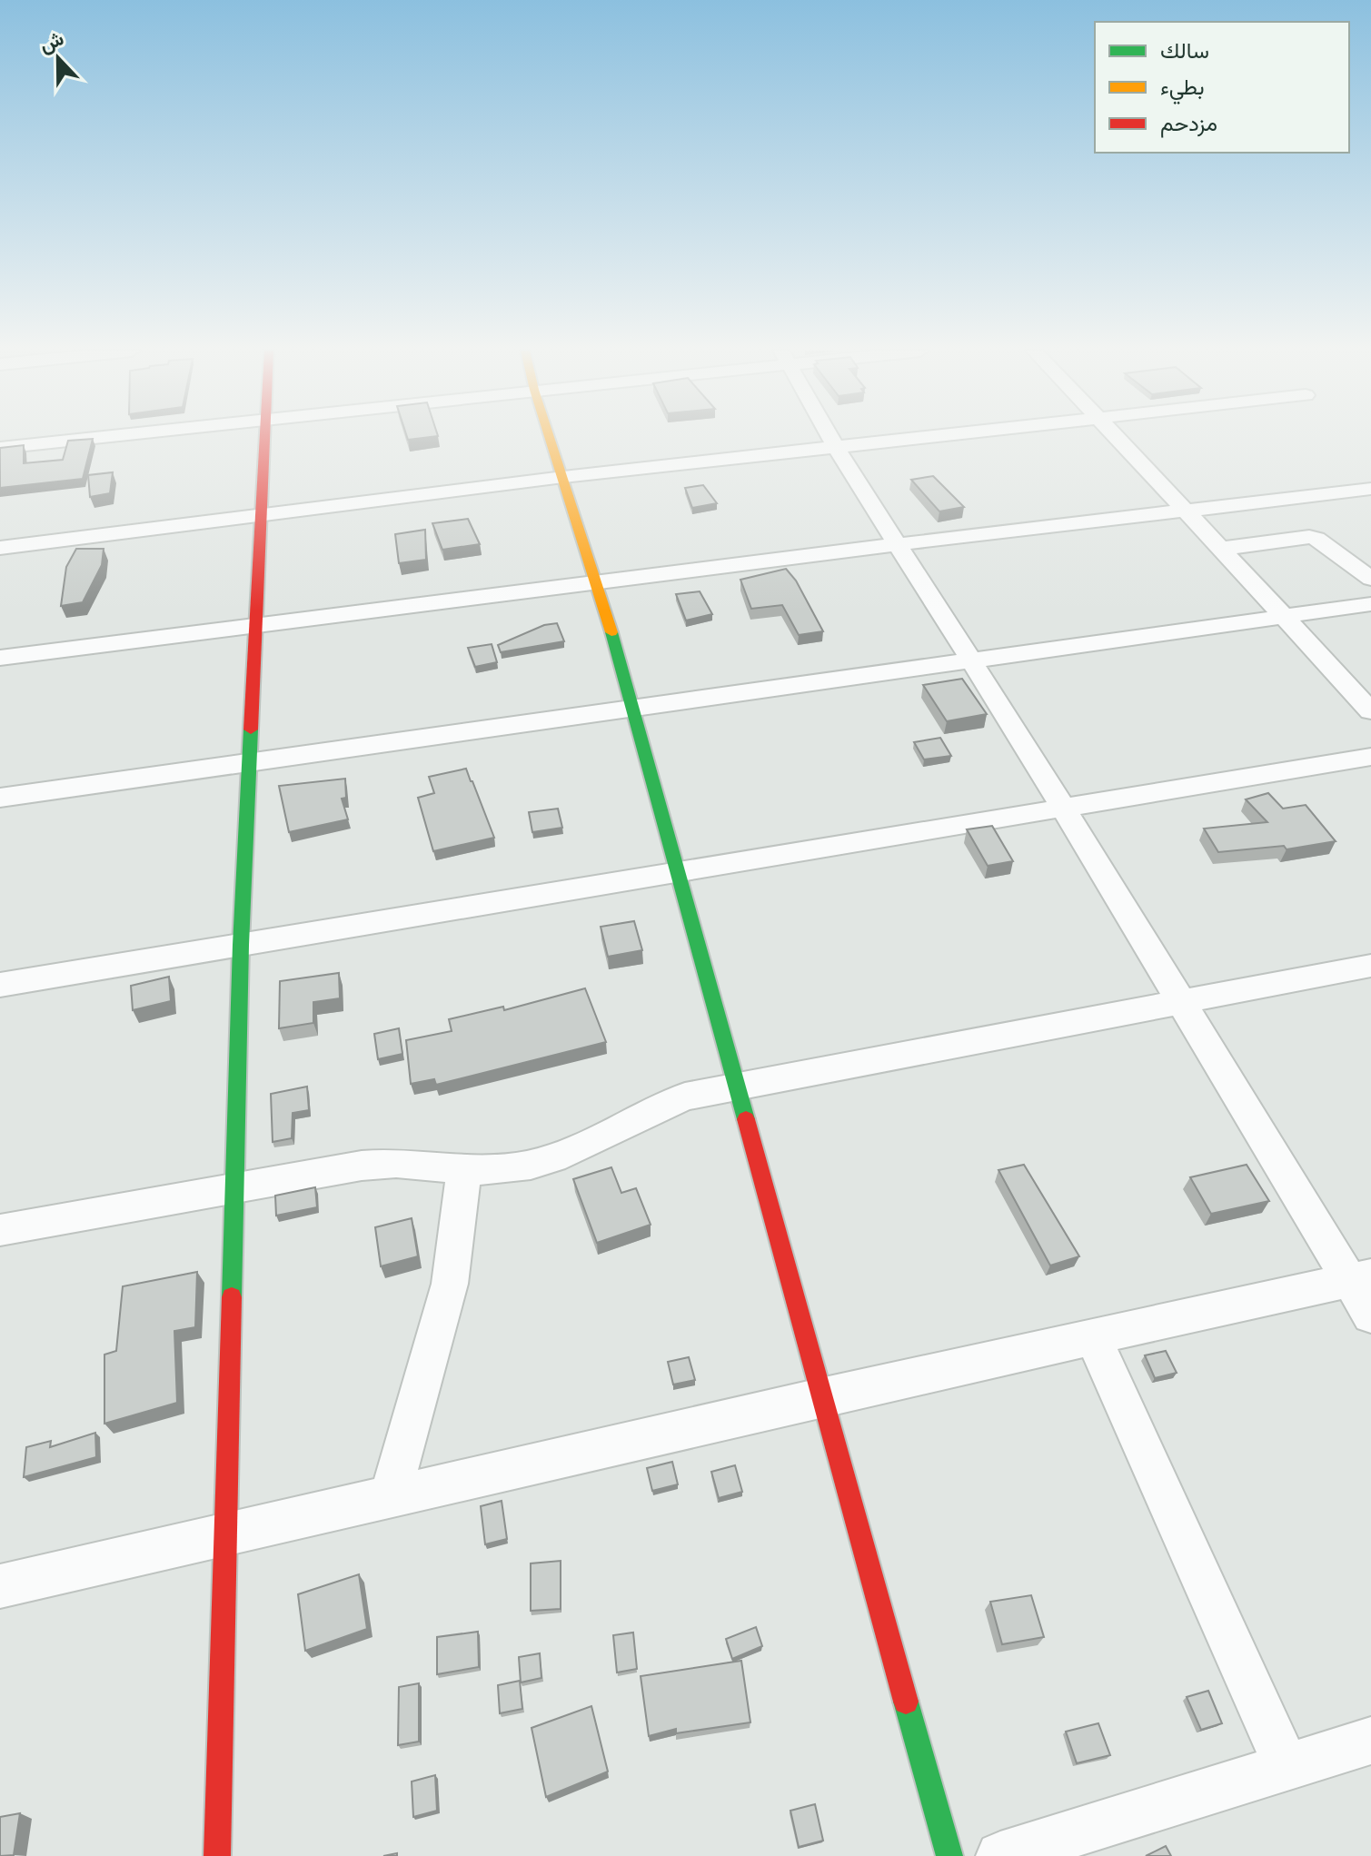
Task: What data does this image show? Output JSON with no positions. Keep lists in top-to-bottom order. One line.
{"legend":["سالك","بطيء","مزدحم"],"north":"top"}
